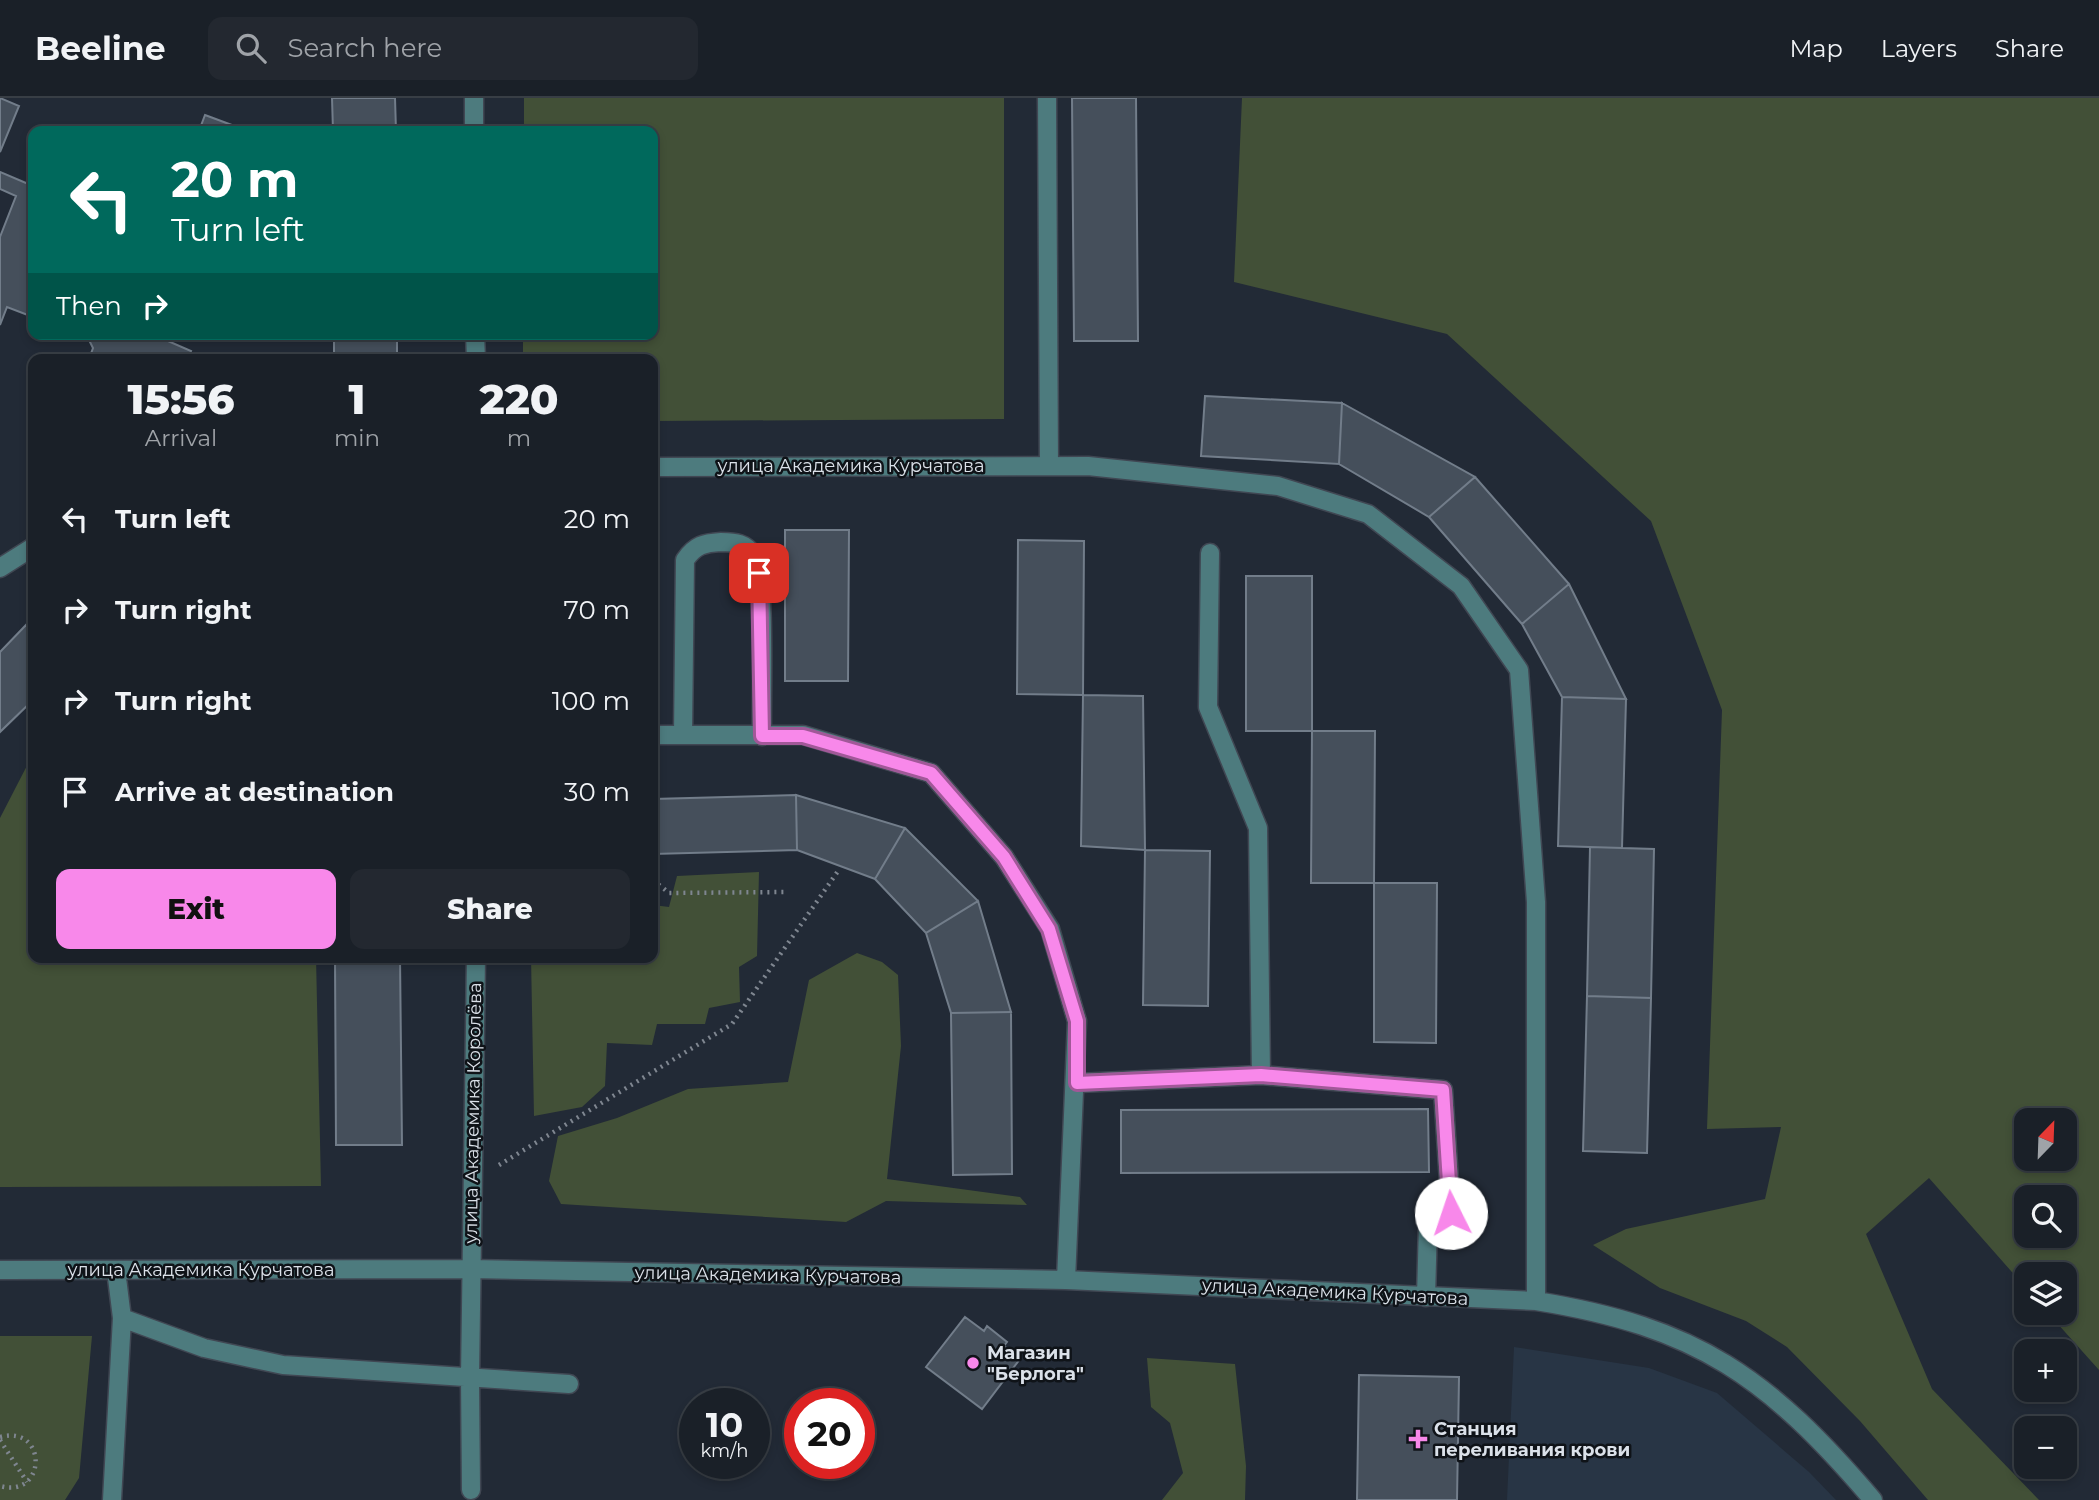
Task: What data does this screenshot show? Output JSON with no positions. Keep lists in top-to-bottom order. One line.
{"streets":{"street":["улица Академика Курчатова","улица Академика Королёва"]},"crossings":[["улица Академика Курчатова","улица Академика Королёва"]],"places":{"other":["Магазин \"Берлога\""],"health":["Станция переливания крови"]},"north":"top right","page":{"header":"Beeline","search":"Search here","nav":["Map","Layers","Share"],"turn":["20 m","Turn left"],"then":"Then","eta":["15:56","Arrival","1","min","220","m"],"list":[{"name":"Turn left","value":"20 m"},{"name":"Turn right","value":"70 m"},{"name":"Turn right","value":"100 m"},{"name":"Arrive at destination","value":"30 m"}],"buttons":["Exit","Share"],"map_buttons":["+","−"],"speed":"10 km/h","limit":"20"}}
